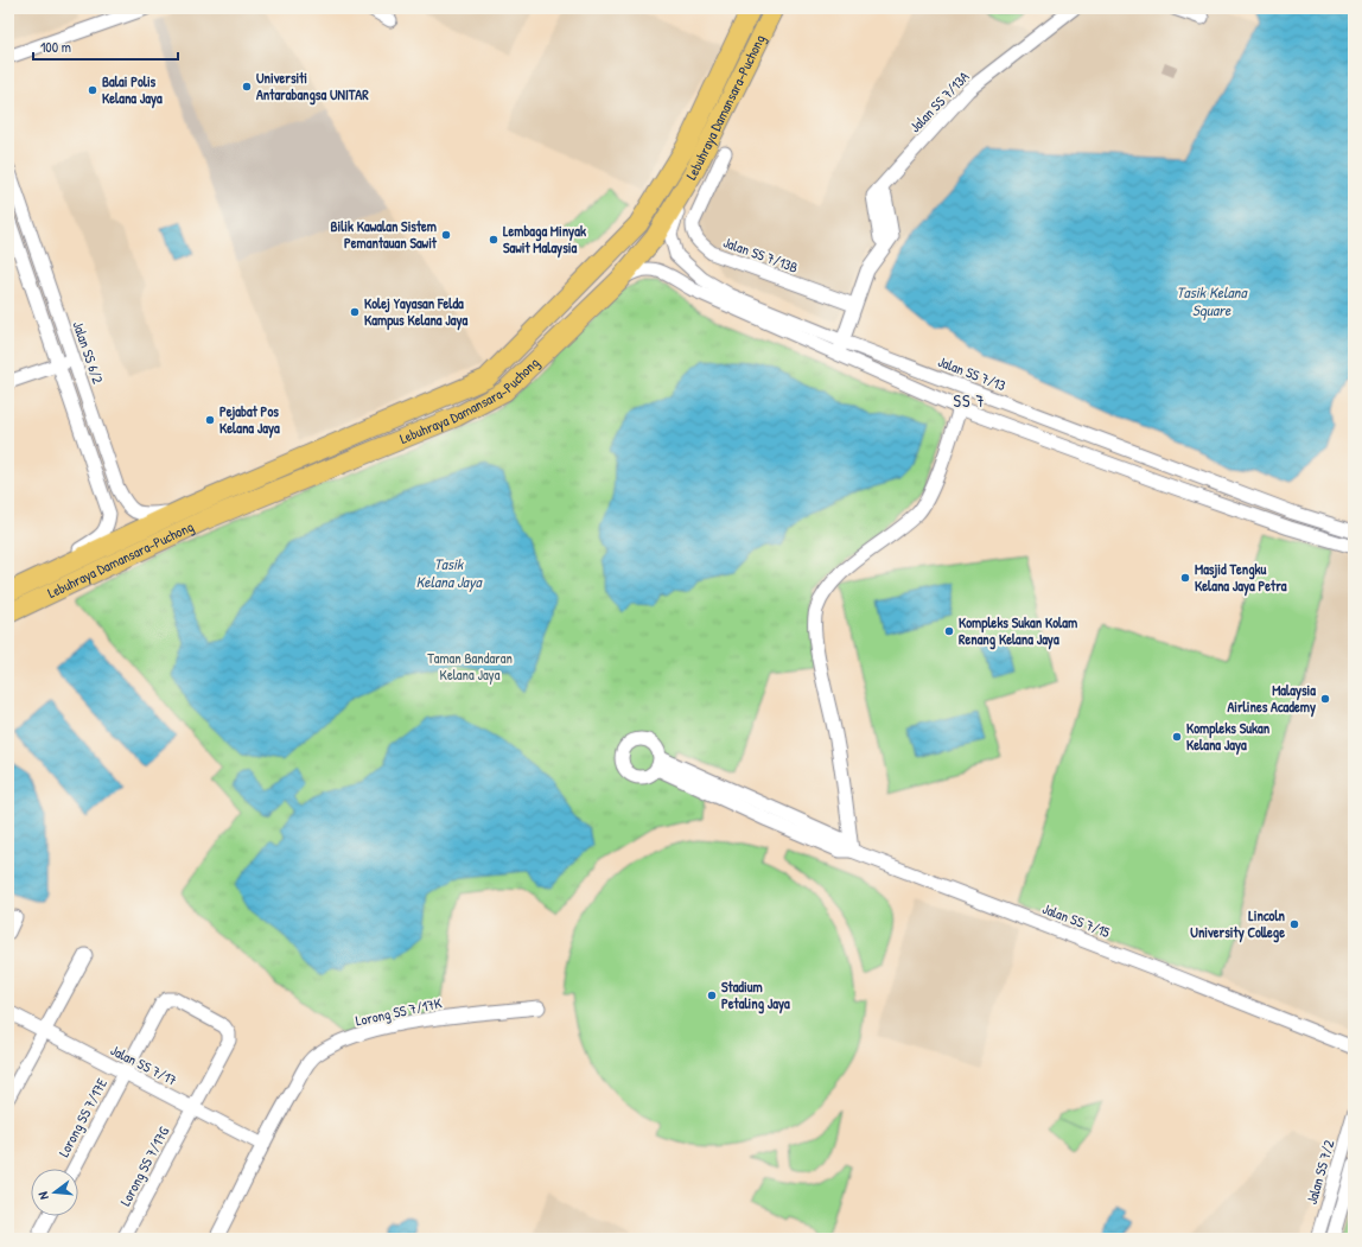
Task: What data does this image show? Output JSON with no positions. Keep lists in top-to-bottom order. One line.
{"streets":{"highway":["Lebuhraya Damansara–Puchong"],"street":["Jalan SS 7/13A","Jalan SS 7/13B","Jalan SS 6/2","Jalan SS 7/13","Jalan SS 7/15","Lorong SS 7/17K","Jalan SS 7/17","Lorong SS 7/17E","Lorong SS 7/17G","Jalan SS 7/2"]},"crossings":[["Jalan SS 7/13A","Jalan SS 7/13B"],["Jalan SS 7/13A","Jalan SS 7/13"],["Lebuhraya Damansara–Puchong","Jalan SS 7/13"],["Lorong SS 7/17K","Jalan SS 7/17"],["Jalan SS 7/17","Lorong SS 7/17E"],["Jalan SS 7/17","Lorong SS 7/17G"],["Lorong SS 7/17E","Lorong SS 7/17G"]],"districts":["SS 7"],"water":["Tasik Kelana Square","Tasik Kelana Jaya"],"parks":["Taman Bandaran Kelana Jaya"],"places":["Universiti Antarabangsa UNITAR","Balai Polis Kelana Jaya","Bilik Kawalan Sistem Pemantauan Sawit","Lembaga Minyak Sawit Malaysia","Kolej Yayasan Felda Kampus Kelana Jaya","Pejabat Pos Kelana Jaya","Masjid Tengku Kelana Jaya Petra","Kompleks Sukan Kolam Renang Kelana Jaya","Malaysia Airlines Academy","Kompleks Sukan Kelana Jaya","Lincoln University College","Stadium Petaling Jaya"],"scale_bar":"100 m","north":"left"}
